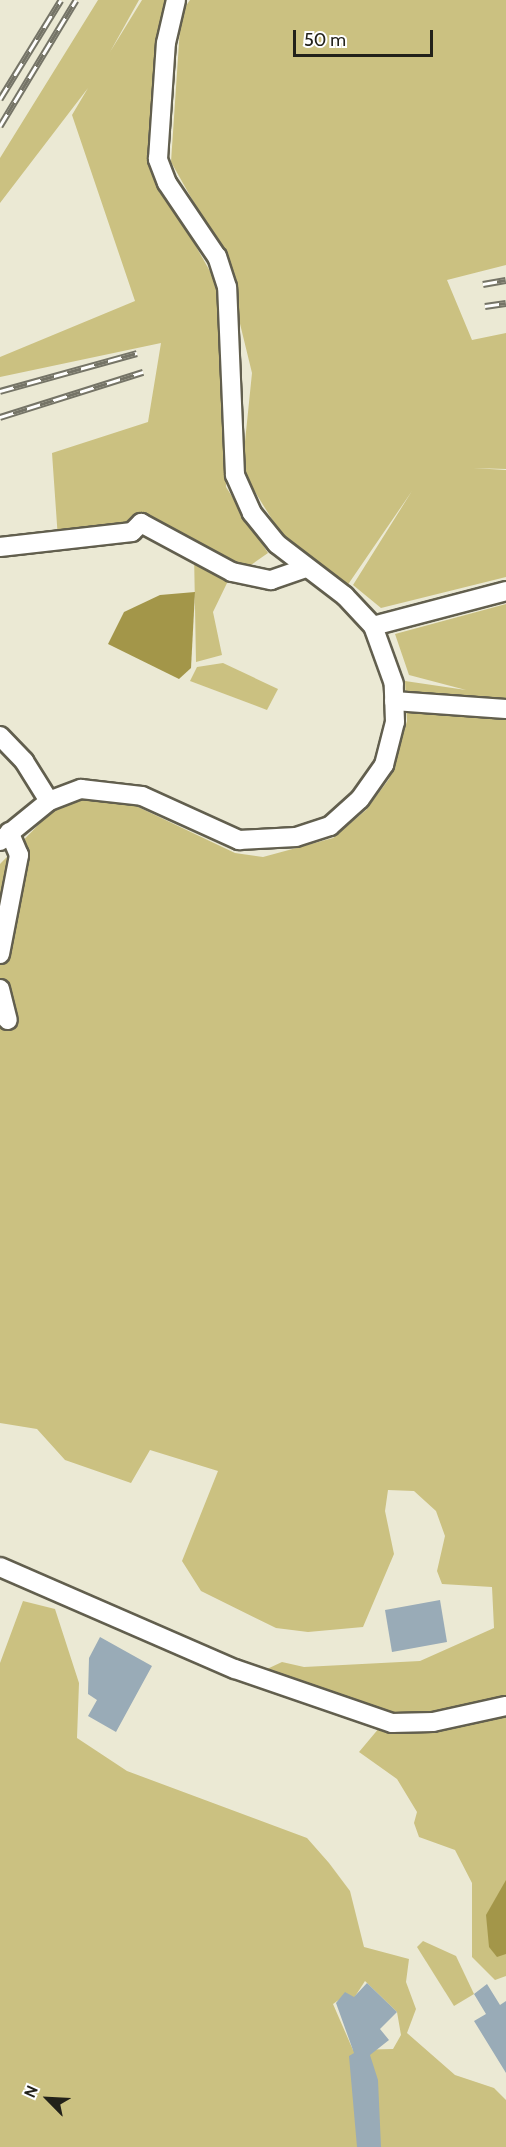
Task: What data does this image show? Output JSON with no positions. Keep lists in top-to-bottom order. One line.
{"scale_bar":"50 m","north":"top left"}
